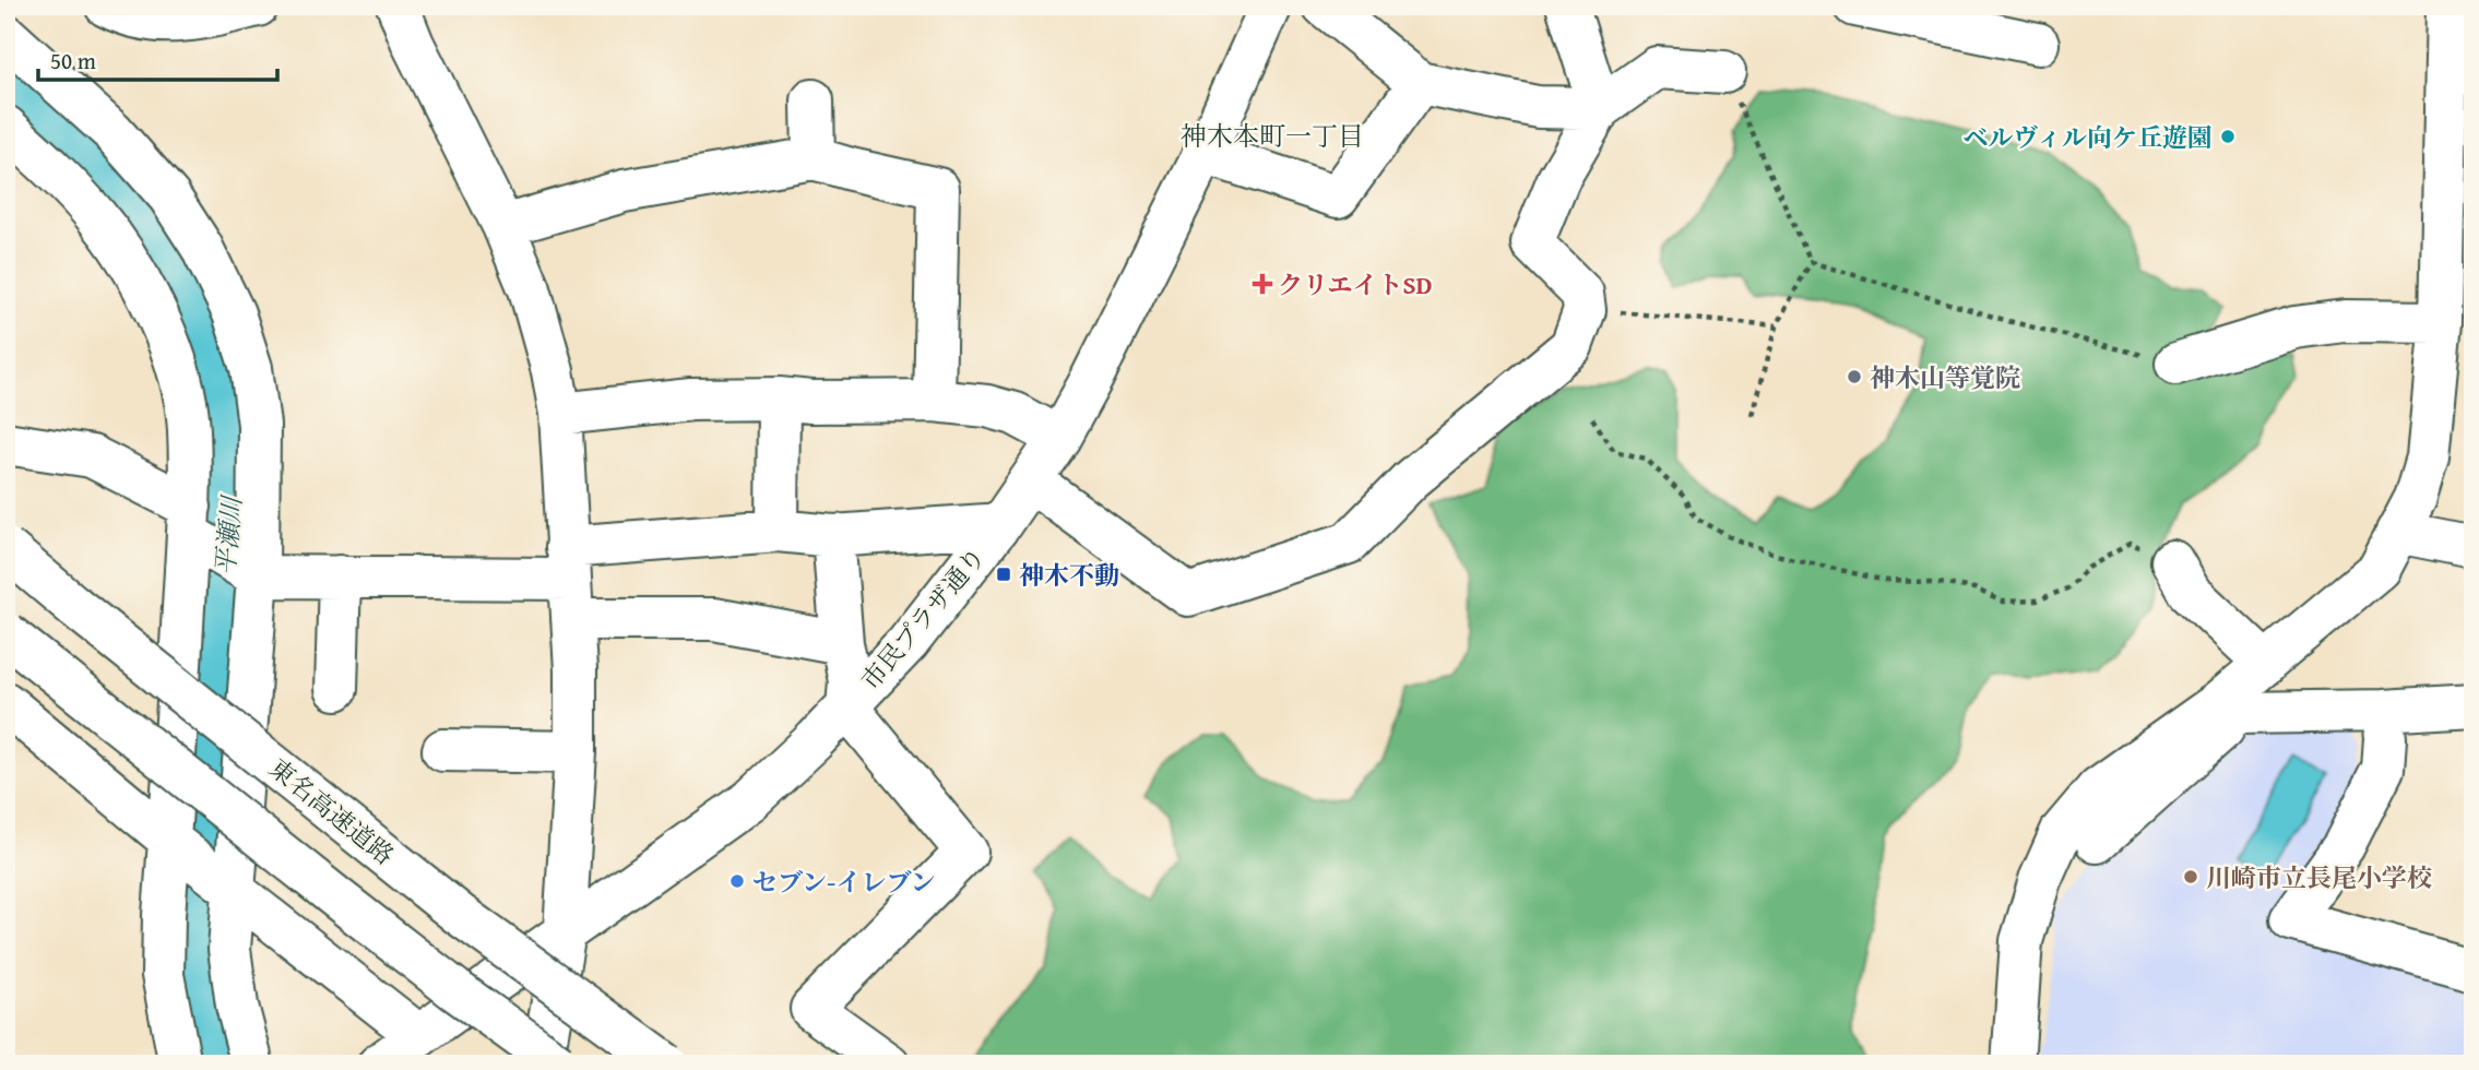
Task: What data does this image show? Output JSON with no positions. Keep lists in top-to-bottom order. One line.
{"streets":{"main road":["市民プラザ通り","東名高速道路"]},"districts":["神木本町一丁目"],"water":["平瀬川"],"places":{"other":["ベルヴィル向ケ丘遊園","神木山等覚院","川崎市立長尾小学校","セブン-イレブン"],"health":["クリエイトSD"],"transit":["神木不動"]},"scale_bar":"50 m"}
